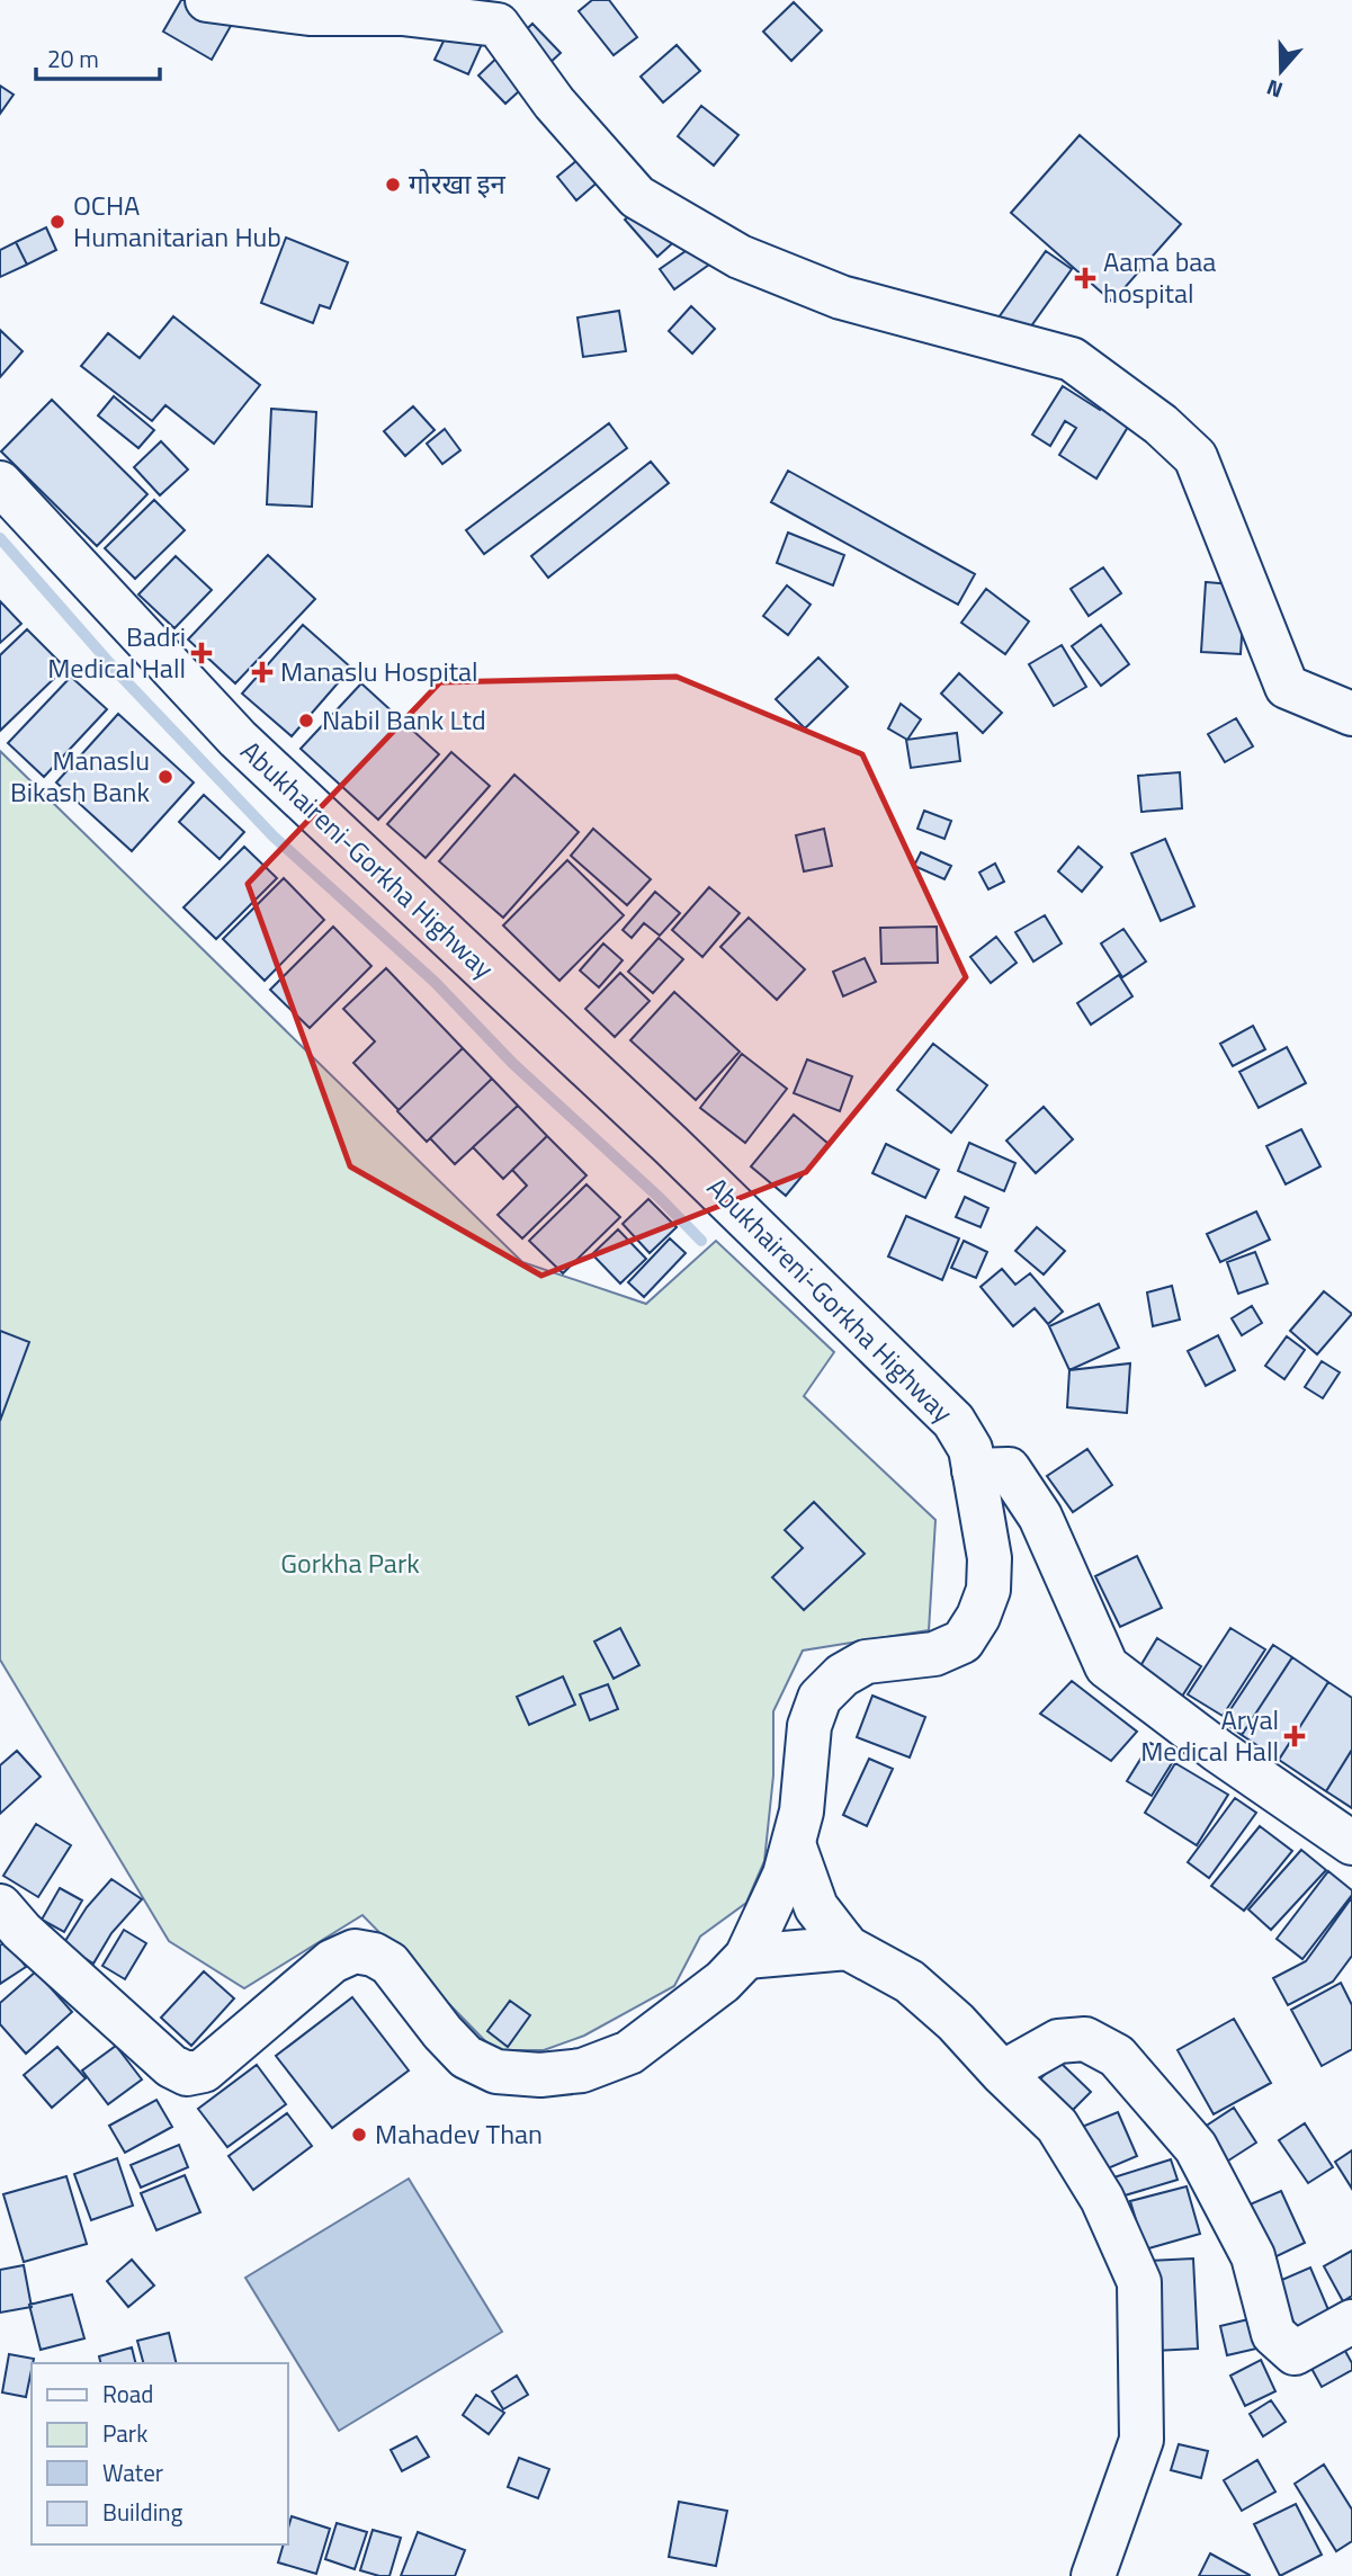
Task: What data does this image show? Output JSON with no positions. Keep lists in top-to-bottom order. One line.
{"streets":{"street":["Abukhaireni-Gorkha Highway"]},"parks":["Gorkha Park"],"places":{"other":["गोरखा इन","OCHA Humanitarian Hub","Nabil Bank Ltd","Manaslu Bikash Bank","Mahadev Than"],"health":["Aama baa hospital","Badri Medical Hall","Manaslu Hospital","Aryal Medical Hall"]},"legend":["Road","Park","Water","Building"],"scale_bar":"20 m","north":"bottom"}
